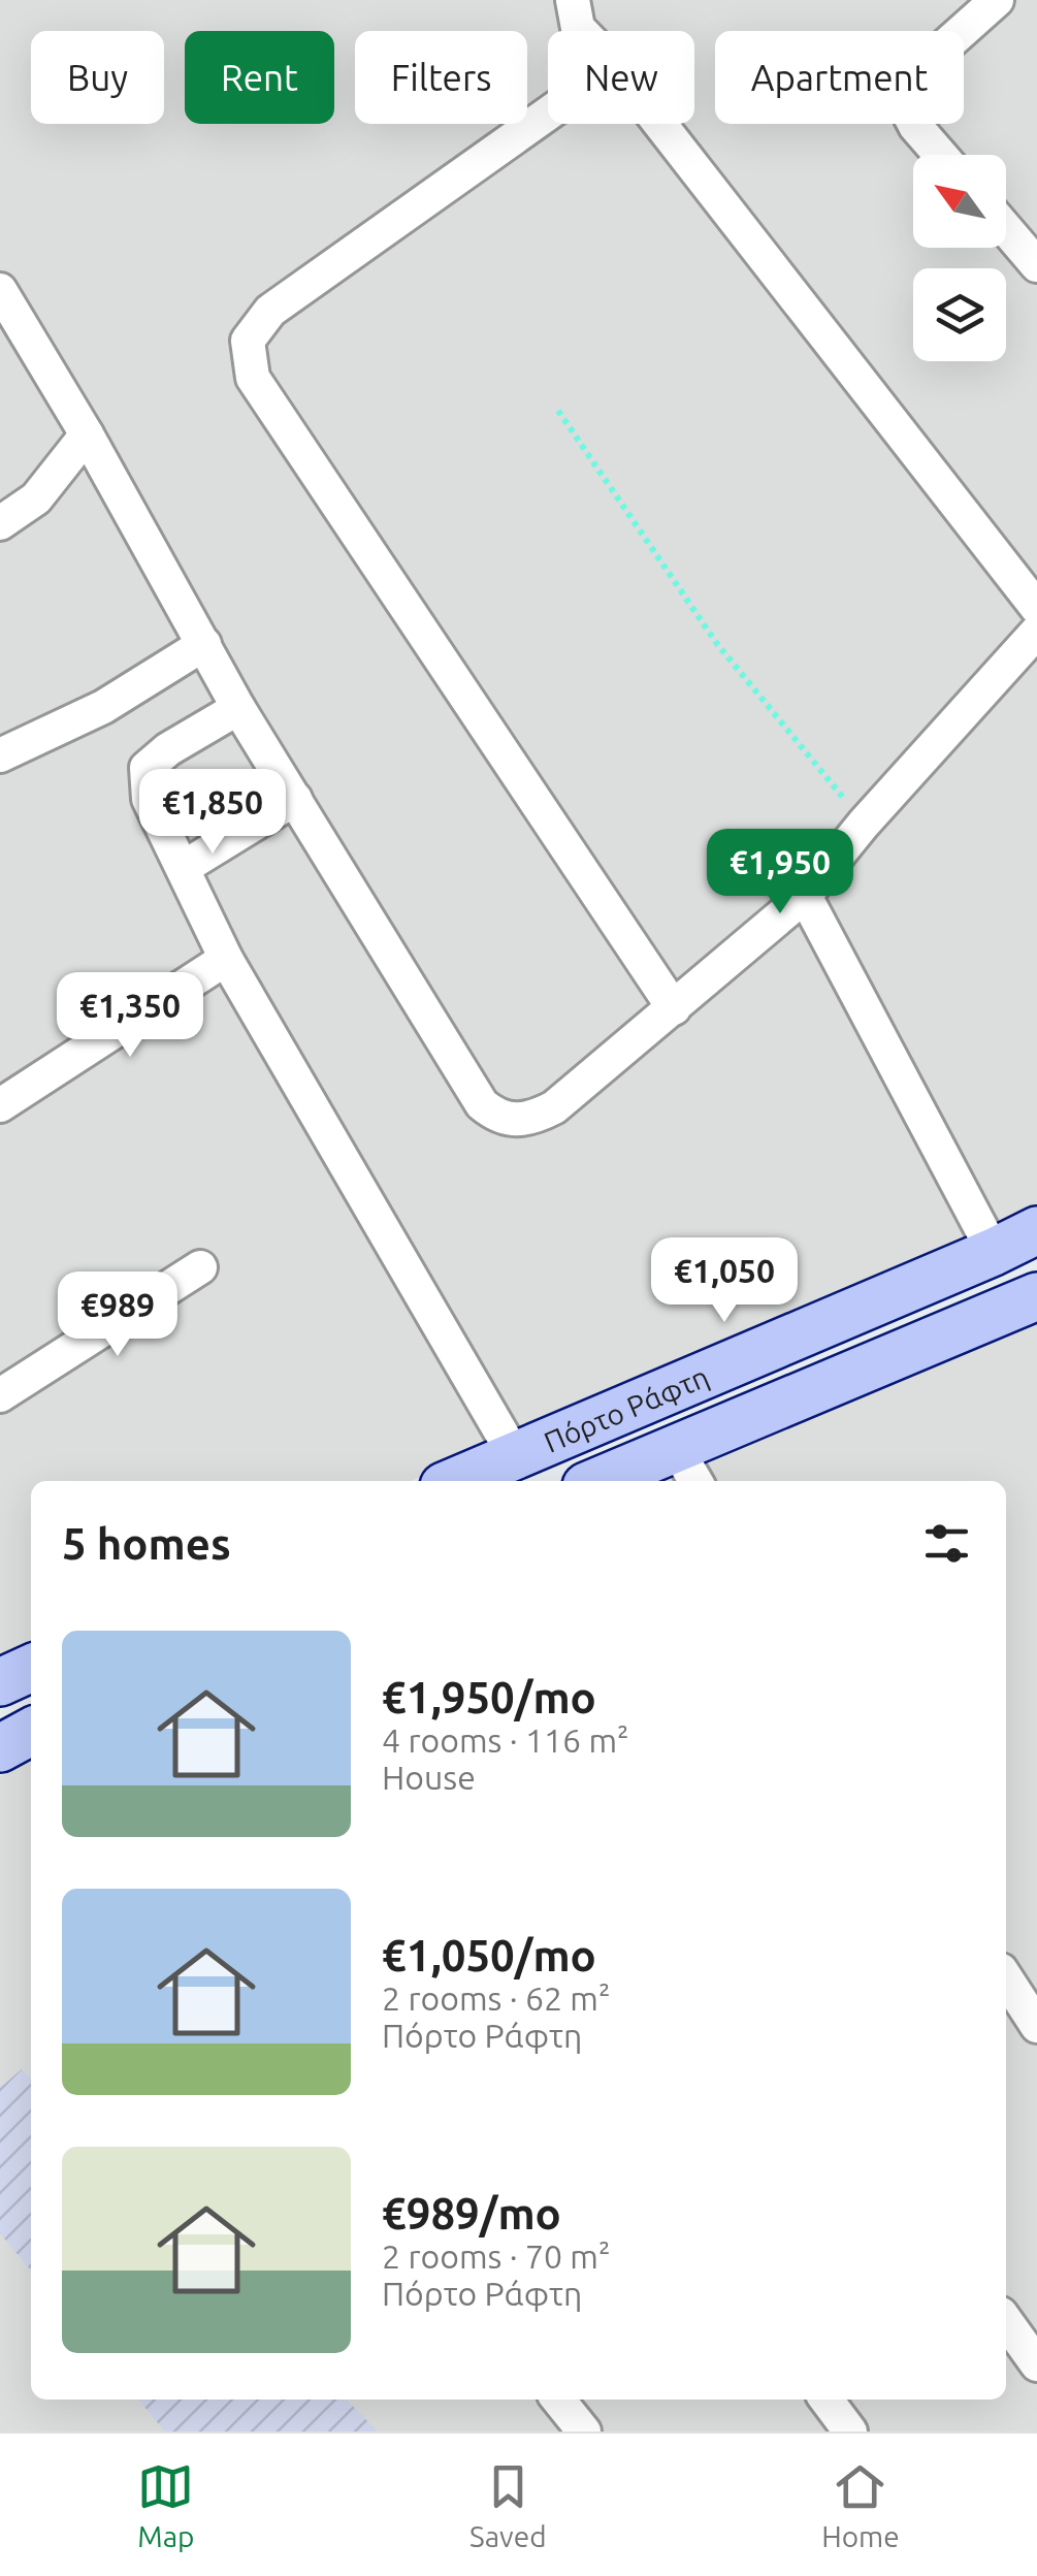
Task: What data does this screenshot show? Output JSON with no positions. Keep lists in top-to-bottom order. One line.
{"streets":{"main road":["Πόρτο Ράφτη"]},"north":"top left","page":{"chip":["Buy","Rent","Filters","New","Apartment"],"price":["€1,850","€1,950","€1,350","€1,050","€989"],"heading":"5 homes","list":[{"name":"€1,950/mo","note":"4 rooms · 116 m² · House"},{"name":"€1,050/mo","note":"2 rooms · 62 m² · Πόρτο Ράφτη"},{"name":"€989/mo","note":"2 rooms · 70 m² · Πόρτο Ράφτη"}],"tabs":["Map","Saved","Home"]}}
